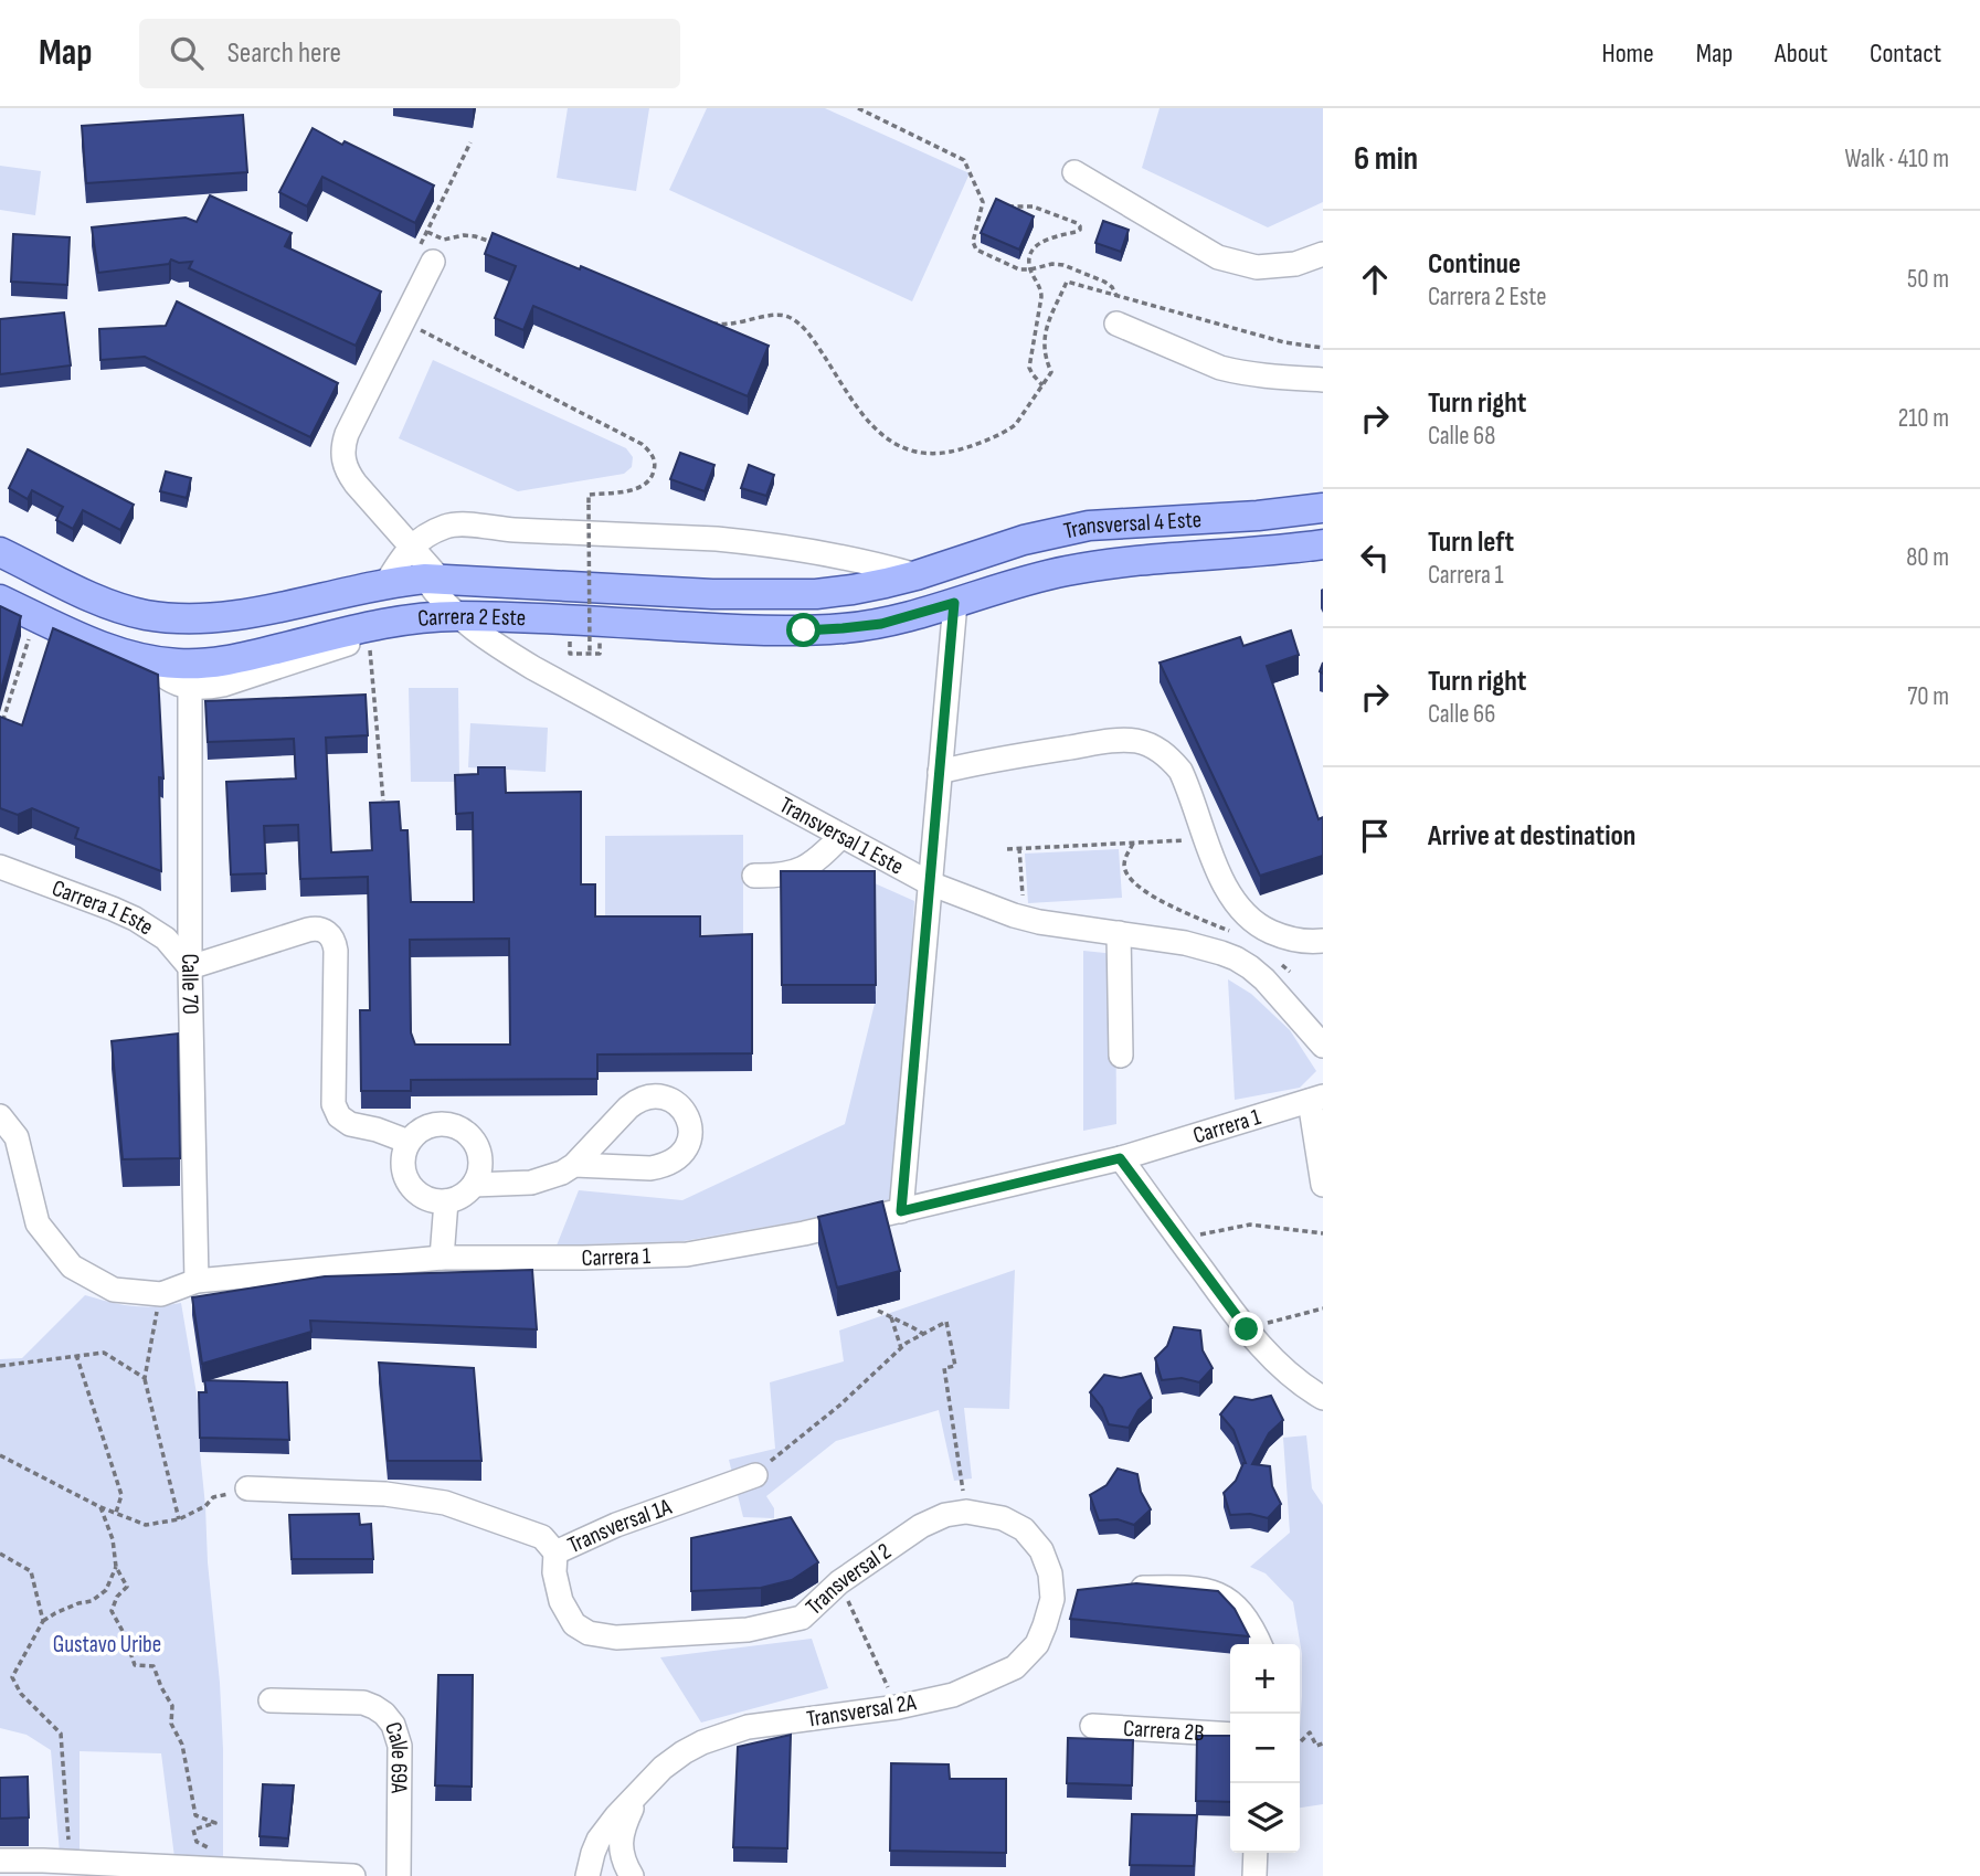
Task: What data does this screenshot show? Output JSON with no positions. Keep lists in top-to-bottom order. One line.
{"streets":{"main road":["Transversal 4 Este","Carrera 2 Este"],"street":["Transversal 1 Este","Carrera 1 Este","Calle 70","Carrera 1","Transversal 1A","Transversal 2","Transversal 2A","Carrera 2B","Calle 69A"]},"crossings":[["Transversal 4 Este","Carrera 2 Este"],["Carrera 2 Este","Transversal 1 Este"],["Carrera 1 Este","Calle 70"],["Calle 70","Carrera 1"],["Transversal 1A","Transversal 2"],["Transversal 2","Transversal 2A"]],"parks":["Gustavo Uribe"],"page":{"header":"Map","search":"Search here","nav":["Home","Map","About","Contact"],"heading":["6 min","Walk · 410 m"],"list":[["Continue","Carrera 2 Este","50 m"],["Turn right","Calle 68","210 m"],["Turn left","Carrera 1","80 m"],["Turn right","Calle 66","70 m"],"Arrive at destination"],"map_buttons":["+","−"]}}
